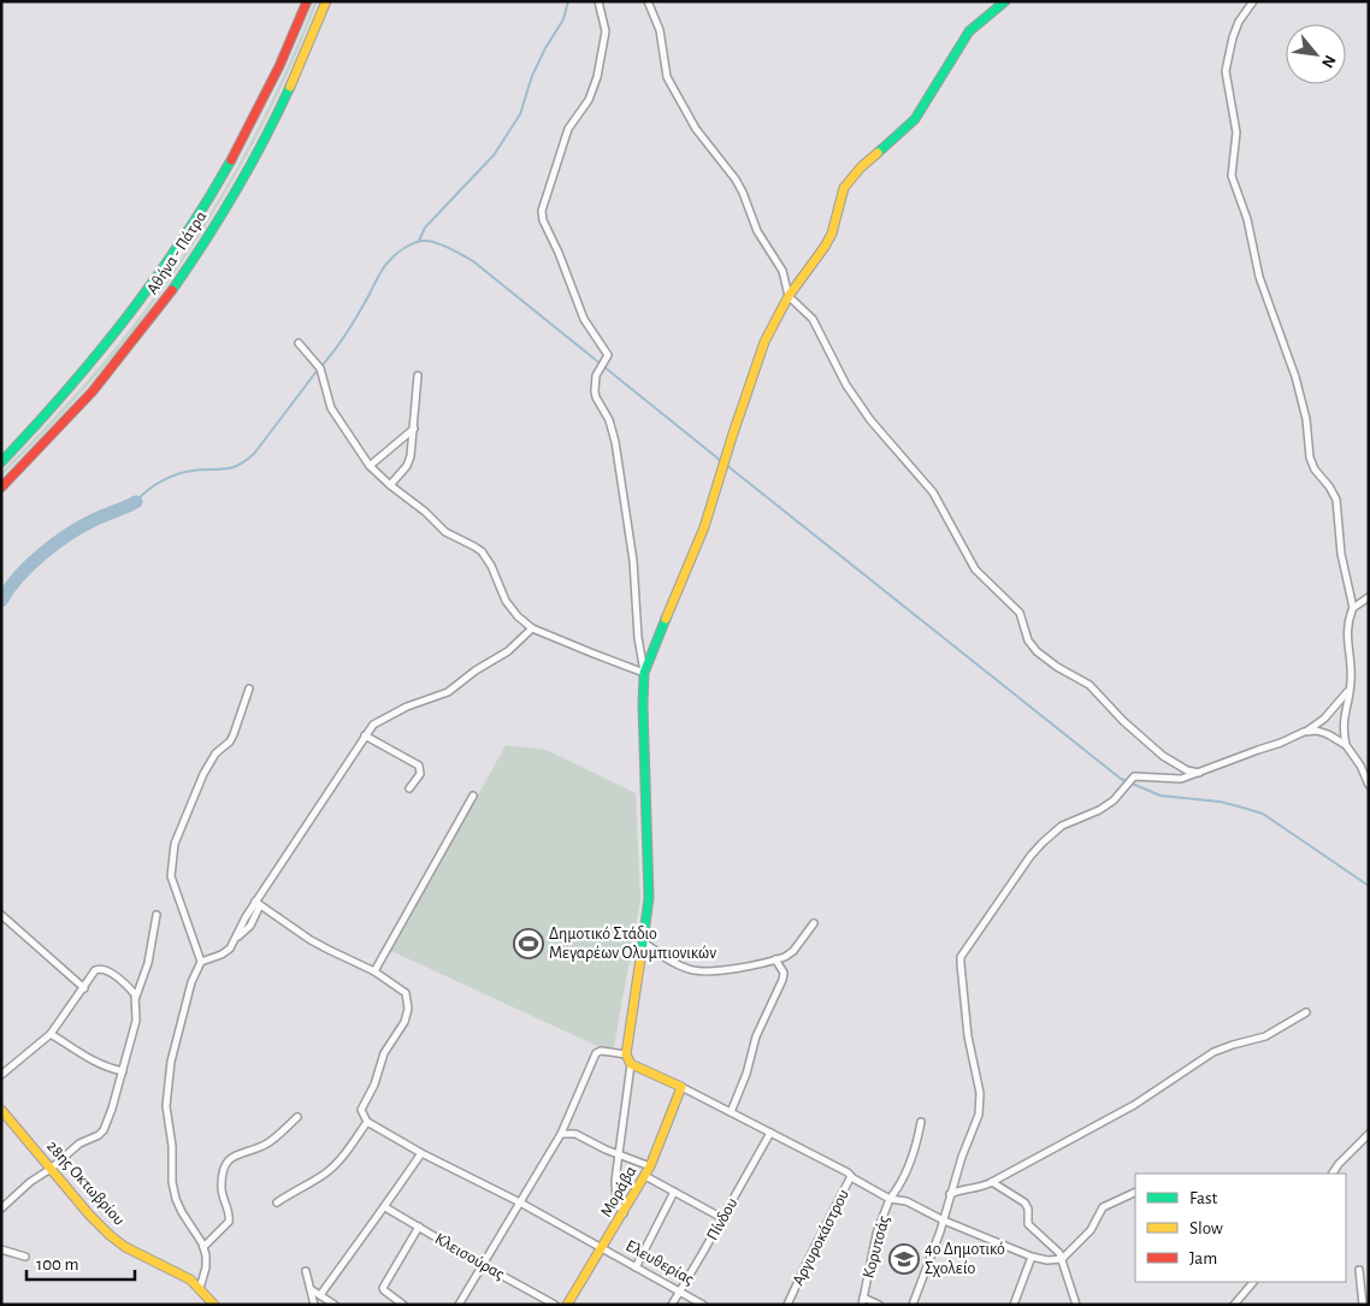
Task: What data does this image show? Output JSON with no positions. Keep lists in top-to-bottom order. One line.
{"streets":{"main road":["Αθήνα - Πάτρα","28ης Οκτωβρίου","Μοράβα"],"street":["Πίνδου","Αργυροκάστρου","Κορυτσάς","Κλεισούρας","Ελευθερίας"]},"crossings":[["Μοράβα","Κορυτσάς"],["Μοράβα","Ελευθερίας"],["Πίνδου","Κορυτσάς"],["Πίνδου","Ελευθερίας"],["Αργυροκάστρου","Κορυτσάς"]],"places":{"sports":["Δημοτικό Στάδιο Μεγαρέων Ολυμπιονικών"],"school or university":["4ο Δημοτικό Σχολείο"]},"legend":["Fast","Slow","Jam"],"scale_bar":"100 m","north":"bottom right"}
